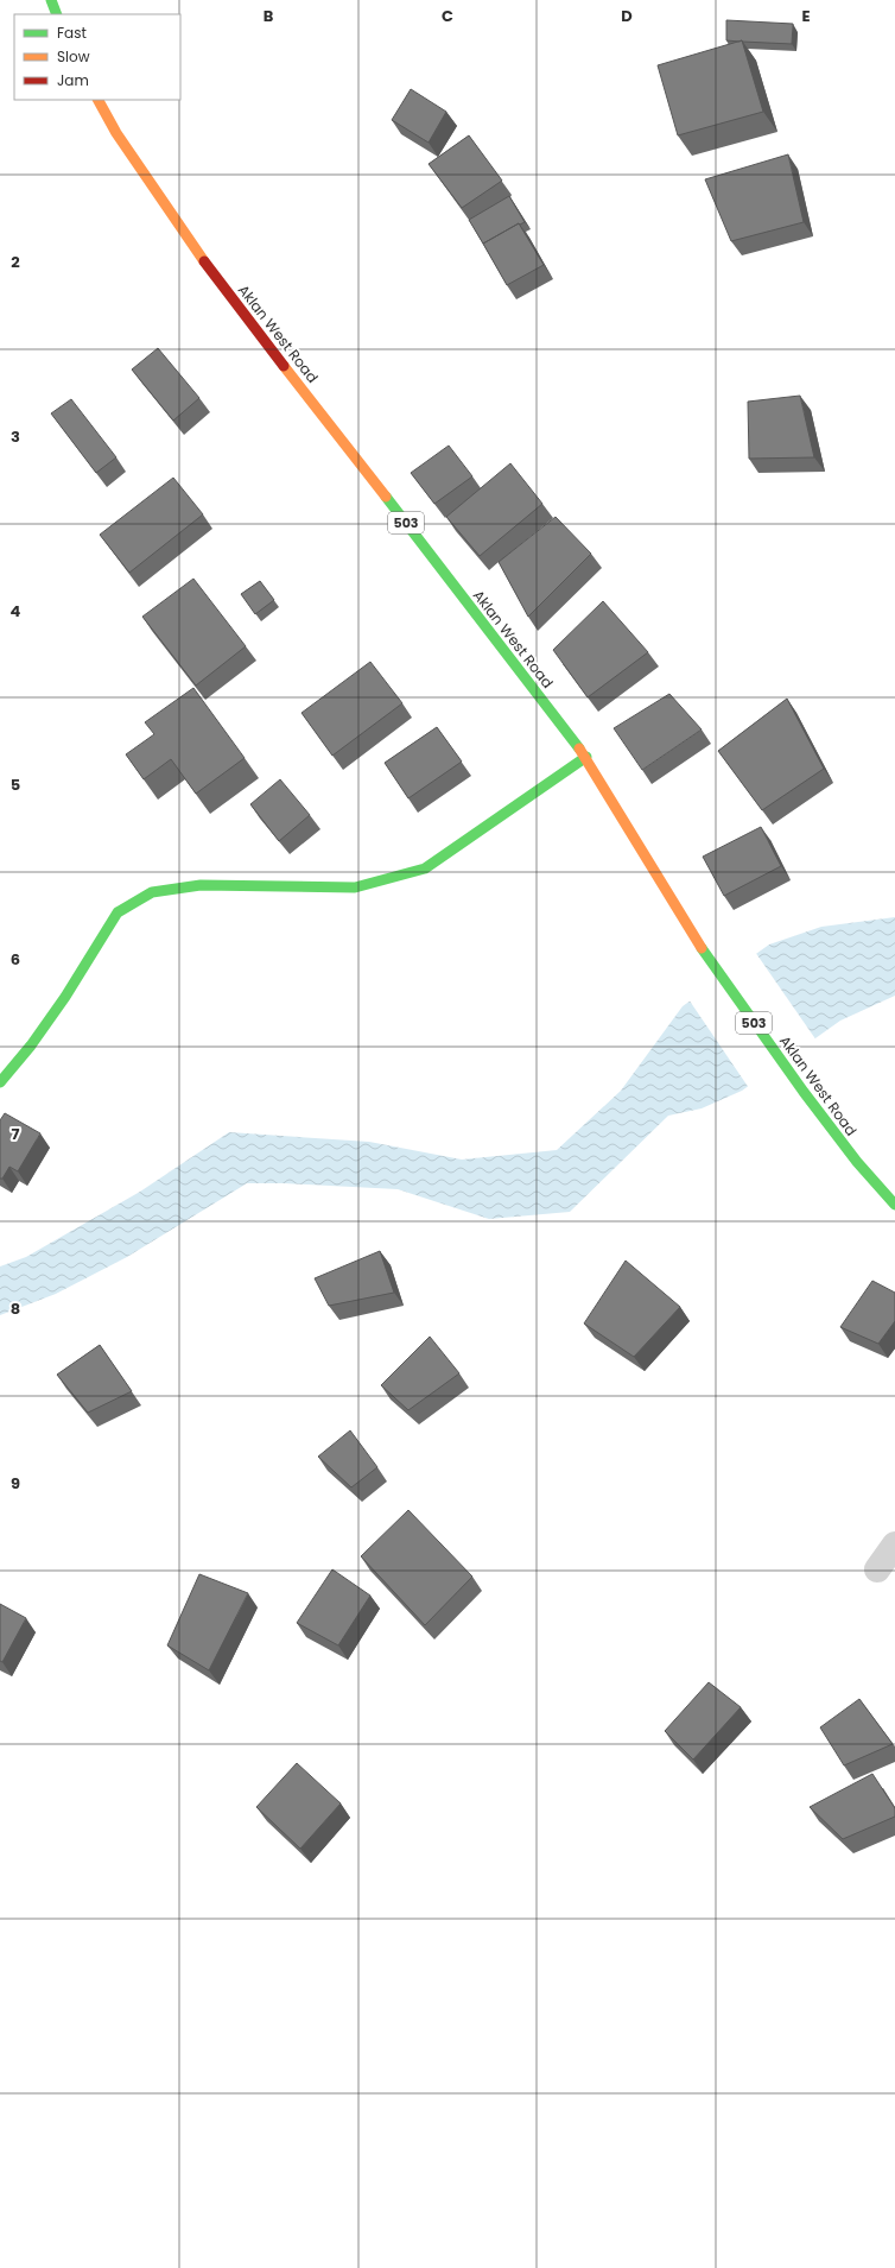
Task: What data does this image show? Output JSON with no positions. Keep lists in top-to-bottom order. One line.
{"streets":{"main road":["Aklan West Road","503"]},"legend":["Fast","Slow","Jam"],"grid":{"columns":["B","C","D","E"],"rows":["2","3","4","5","6","7","8","9"]}}
